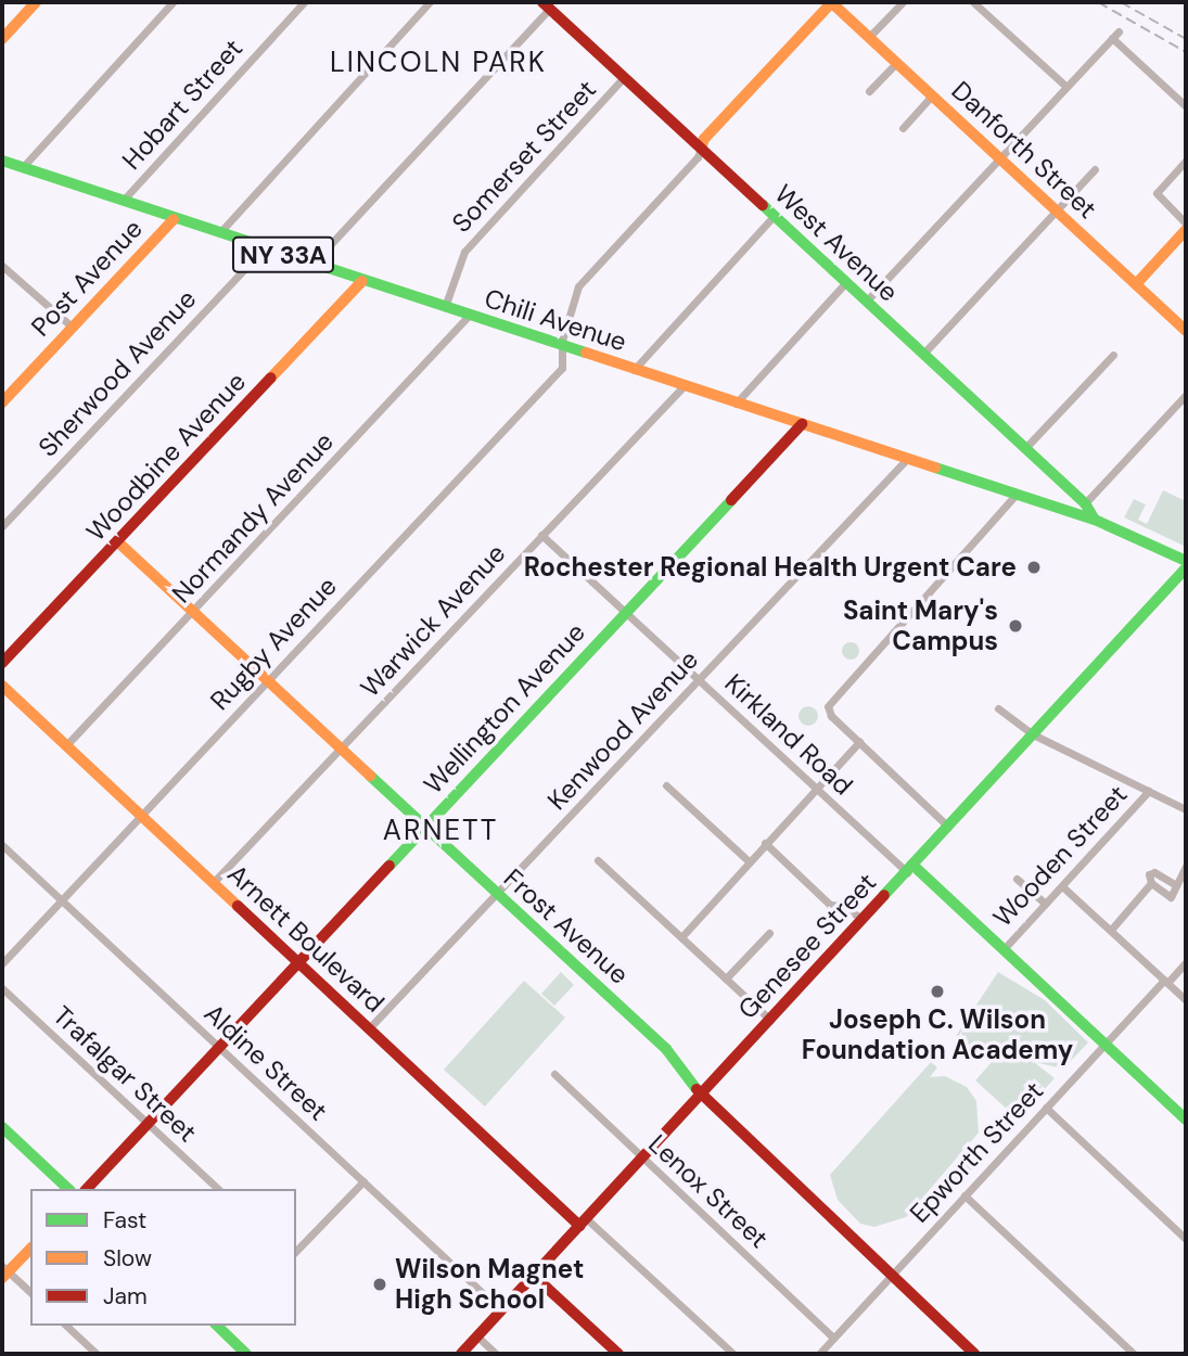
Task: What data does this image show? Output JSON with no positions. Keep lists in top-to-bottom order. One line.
{"streets":{"street":["Hobart Street","Danforth Street","Somerset Street","West Avenue","NY 33A","Post Avenue","Chili Avenue","Sherwood Avenue","Woodbine Avenue","Normandy Avenue","Warwick Avenue","Rugby Avenue","Wellington Avenue","Kenwood Avenue","Kirkland Road","Wooden Street","Frost Avenue","Arnett Boulevard","Genesee Street","Aldine Street","Trafalgar Street","Epworth Street","Lenox Street"]},"crossings":[["Hobart Street","Chili Avenue"],["Somerset Street","West Avenue"],["Somerset Street","Chili Avenue"],["West Avenue","Chili Avenue"],["West Avenue","Rugby Avenue"],["Post Avenue","Chili Avenue"],["Chili Avenue","Sherwood Avenue"],["Chili Avenue","Woodbine Avenue"],["Chili Avenue","Normandy Avenue"],["Chili Avenue","Warwick Avenue"],["Chili Avenue","Rugby Avenue"],["Chili Avenue","Wellington Avenue"],["Chili Avenue","Kenwood Avenue"],["Woodbine Avenue","Frost Avenue"],["Normandy Avenue","Frost Avenue"],["Normandy Avenue","Arnett Boulevard"],["Warwick Avenue","Kirkland Road"],["Warwick Avenue","Frost Avenue"],["Warwick Avenue","Arnett Boulevard"],["Rugby Avenue","Frost Avenue"],["Rugby Avenue","Arnett Boulevard"],["Rugby Avenue","Aldine Street"],["Wellington Avenue","Kirkland Road"],["Wellington Avenue","Frost Avenue"],["Wellington Avenue","Arnett Boulevard"],["Wellington Avenue","Aldine Street"],["Wellington Avenue","Trafalgar Street"],["Kenwood Avenue","Kirkland Road"],["Kenwood Avenue","Frost Avenue"],["Kenwood Avenue","Arnett Boulevard"],["Kirkland Road","Genesee Street"],["Frost Avenue","Genesee Street"],["Frost Avenue","Epworth Street"],["Arnett Boulevard","Genesee Street"],["Genesee Street","Aldine Street"],["Genesee Street","Lenox Street"],["Epworth Street","Lenox Street"]],"districts":["LINCOLN PARK","ARNETT"],"places":["Rochester Regional Health Urgent Care","Saint Mary's Campus","Joseph C. Wilson Foundation Academy","Wilson Magnet High School"],"legend":["Fast","Slow","Jam"]}
